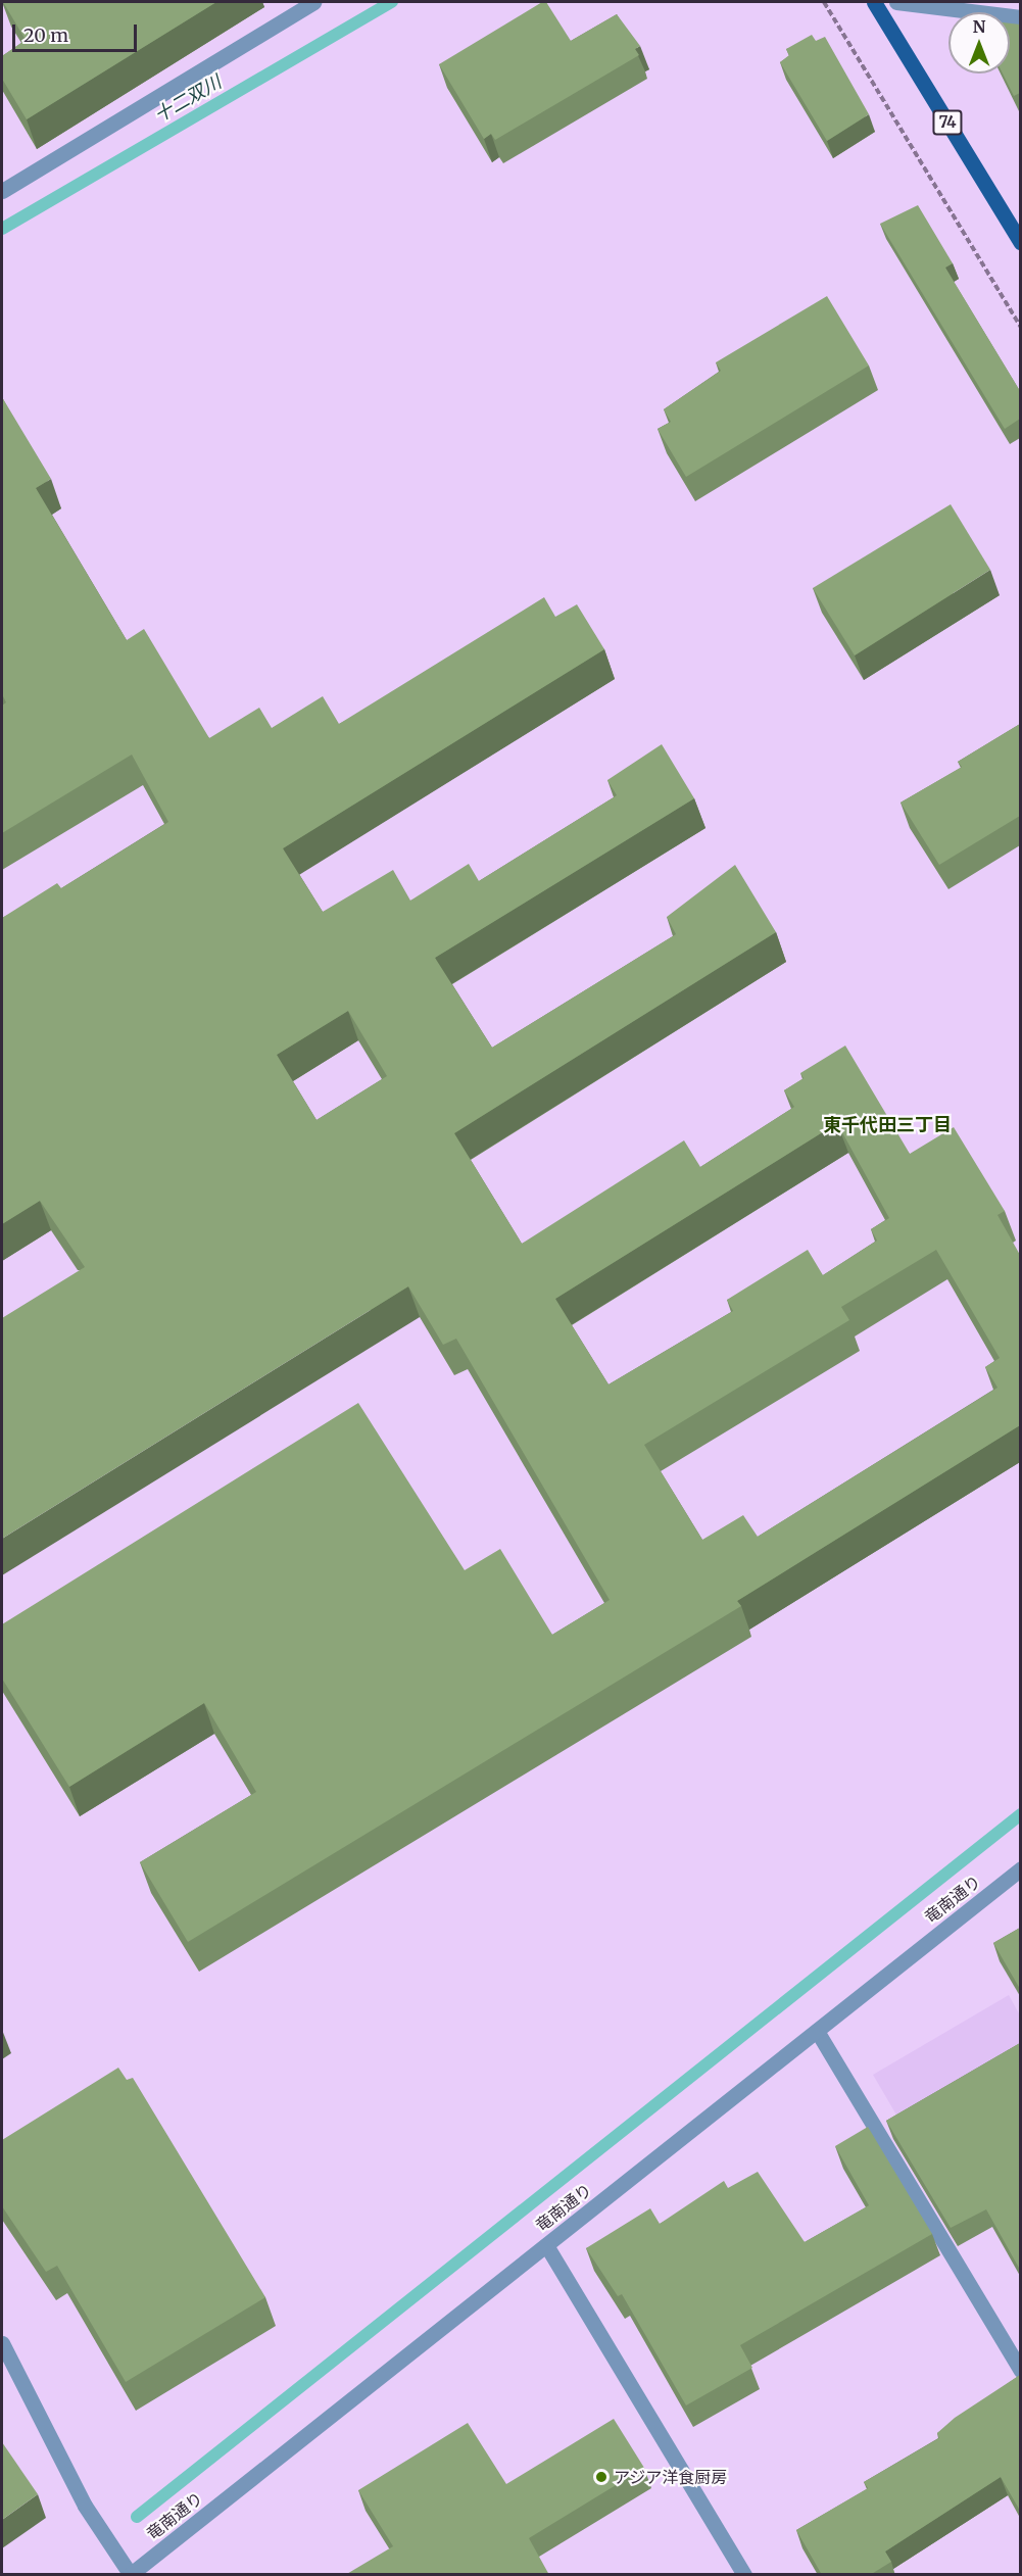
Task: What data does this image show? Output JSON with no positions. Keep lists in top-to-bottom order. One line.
{"streets":{"main road":["74"],"street":["竜南通り"]},"districts":["東千代田三丁目"],"water":["十二双川"],"places":["アジア洋食厨房"],"scale_bar":"20 m","north":"top"}
